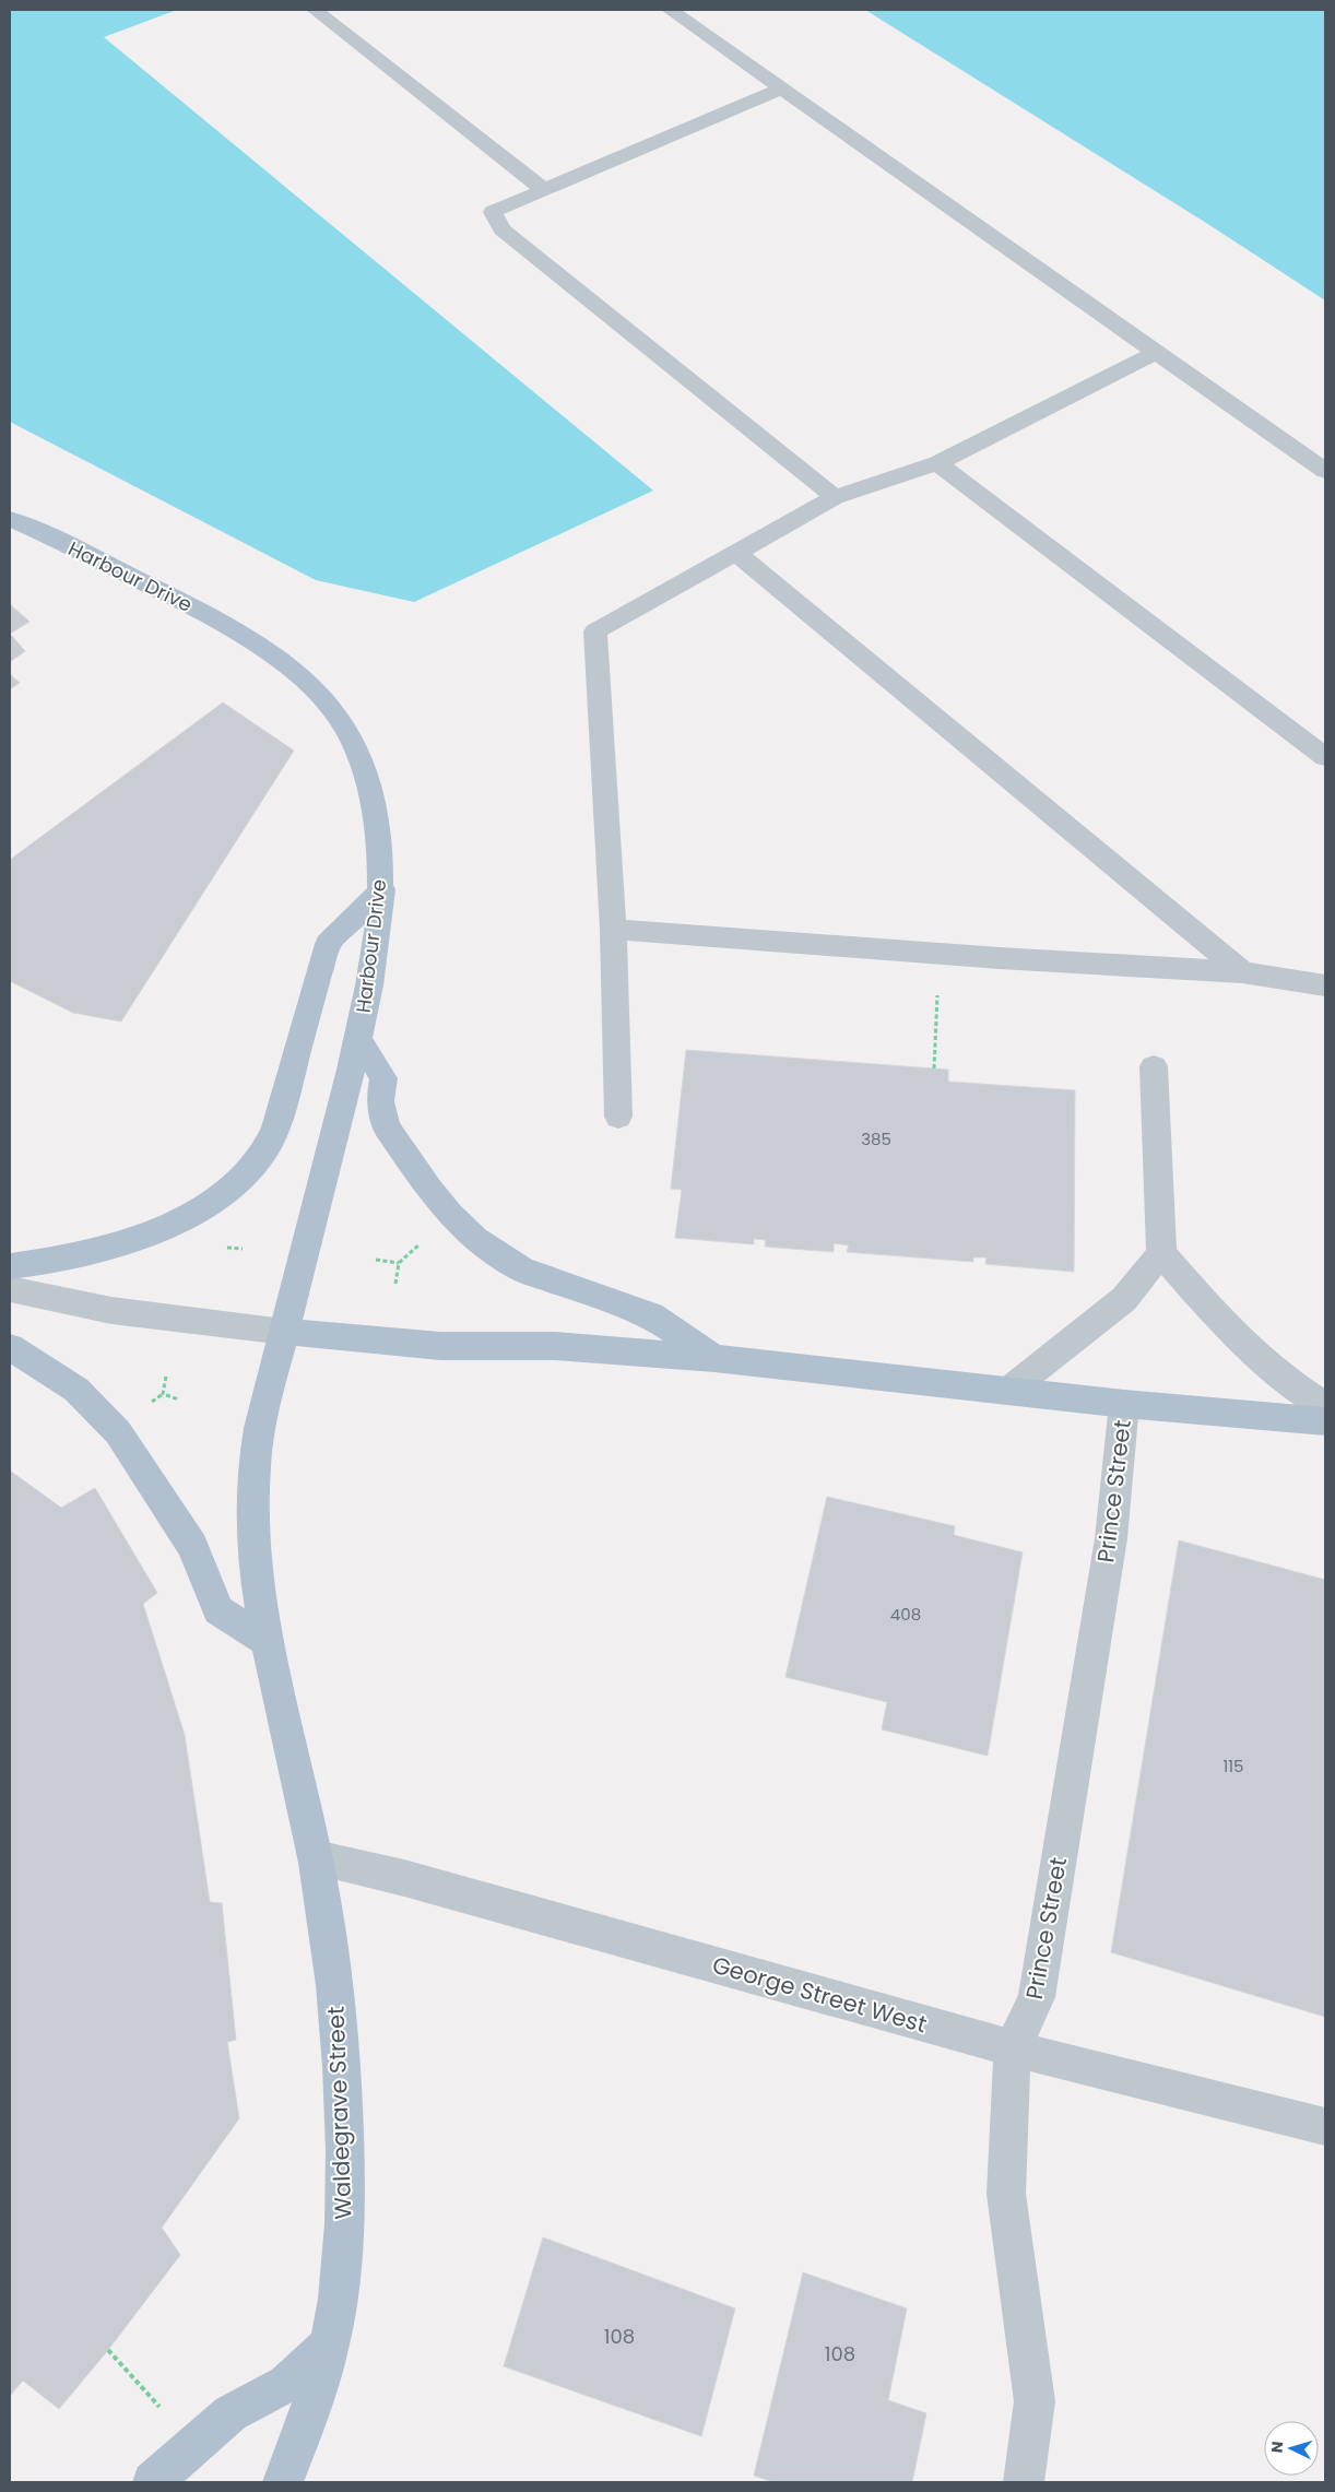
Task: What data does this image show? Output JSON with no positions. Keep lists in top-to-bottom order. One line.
{"streets":{"main road":["Harbour Drive","Waldegrave Street"],"street":["Prince Street","George Street West"]},"crossings":[["Harbour Drive","Waldegrave Street"],["Prince Street","George Street West"],["George Street West","Waldegrave Street"]],"house_numbers":["385","408","115","108","108"],"north":"left"}
